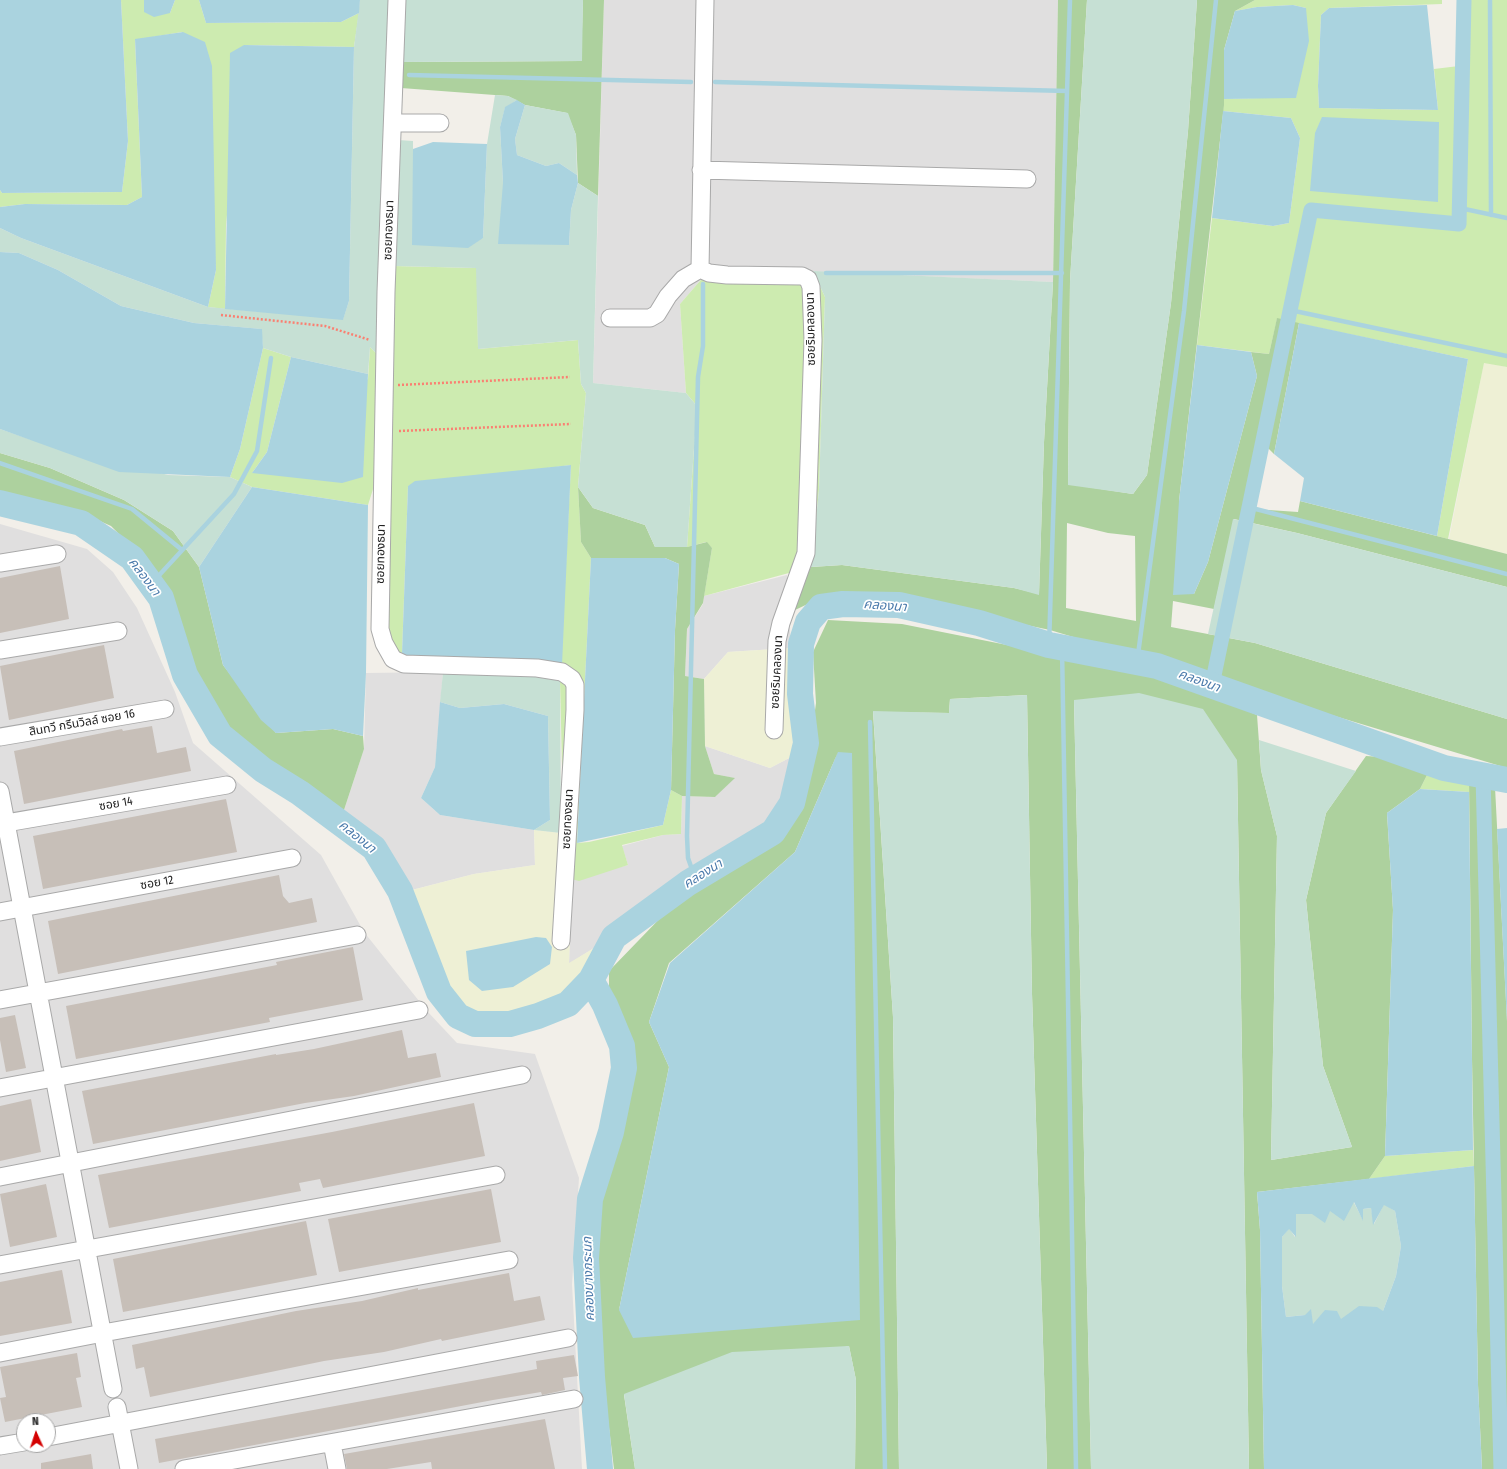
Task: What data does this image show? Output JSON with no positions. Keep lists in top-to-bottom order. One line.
{"streets":{"street":["ซอยทองธนา","ซอยริมคลองนา","สินทวี กรีนวิลล์ ซอย 16","ซอย 14","ซอย 12"]},"water":["คลองนา","คลองบางกระนก"],"north":"top"}
